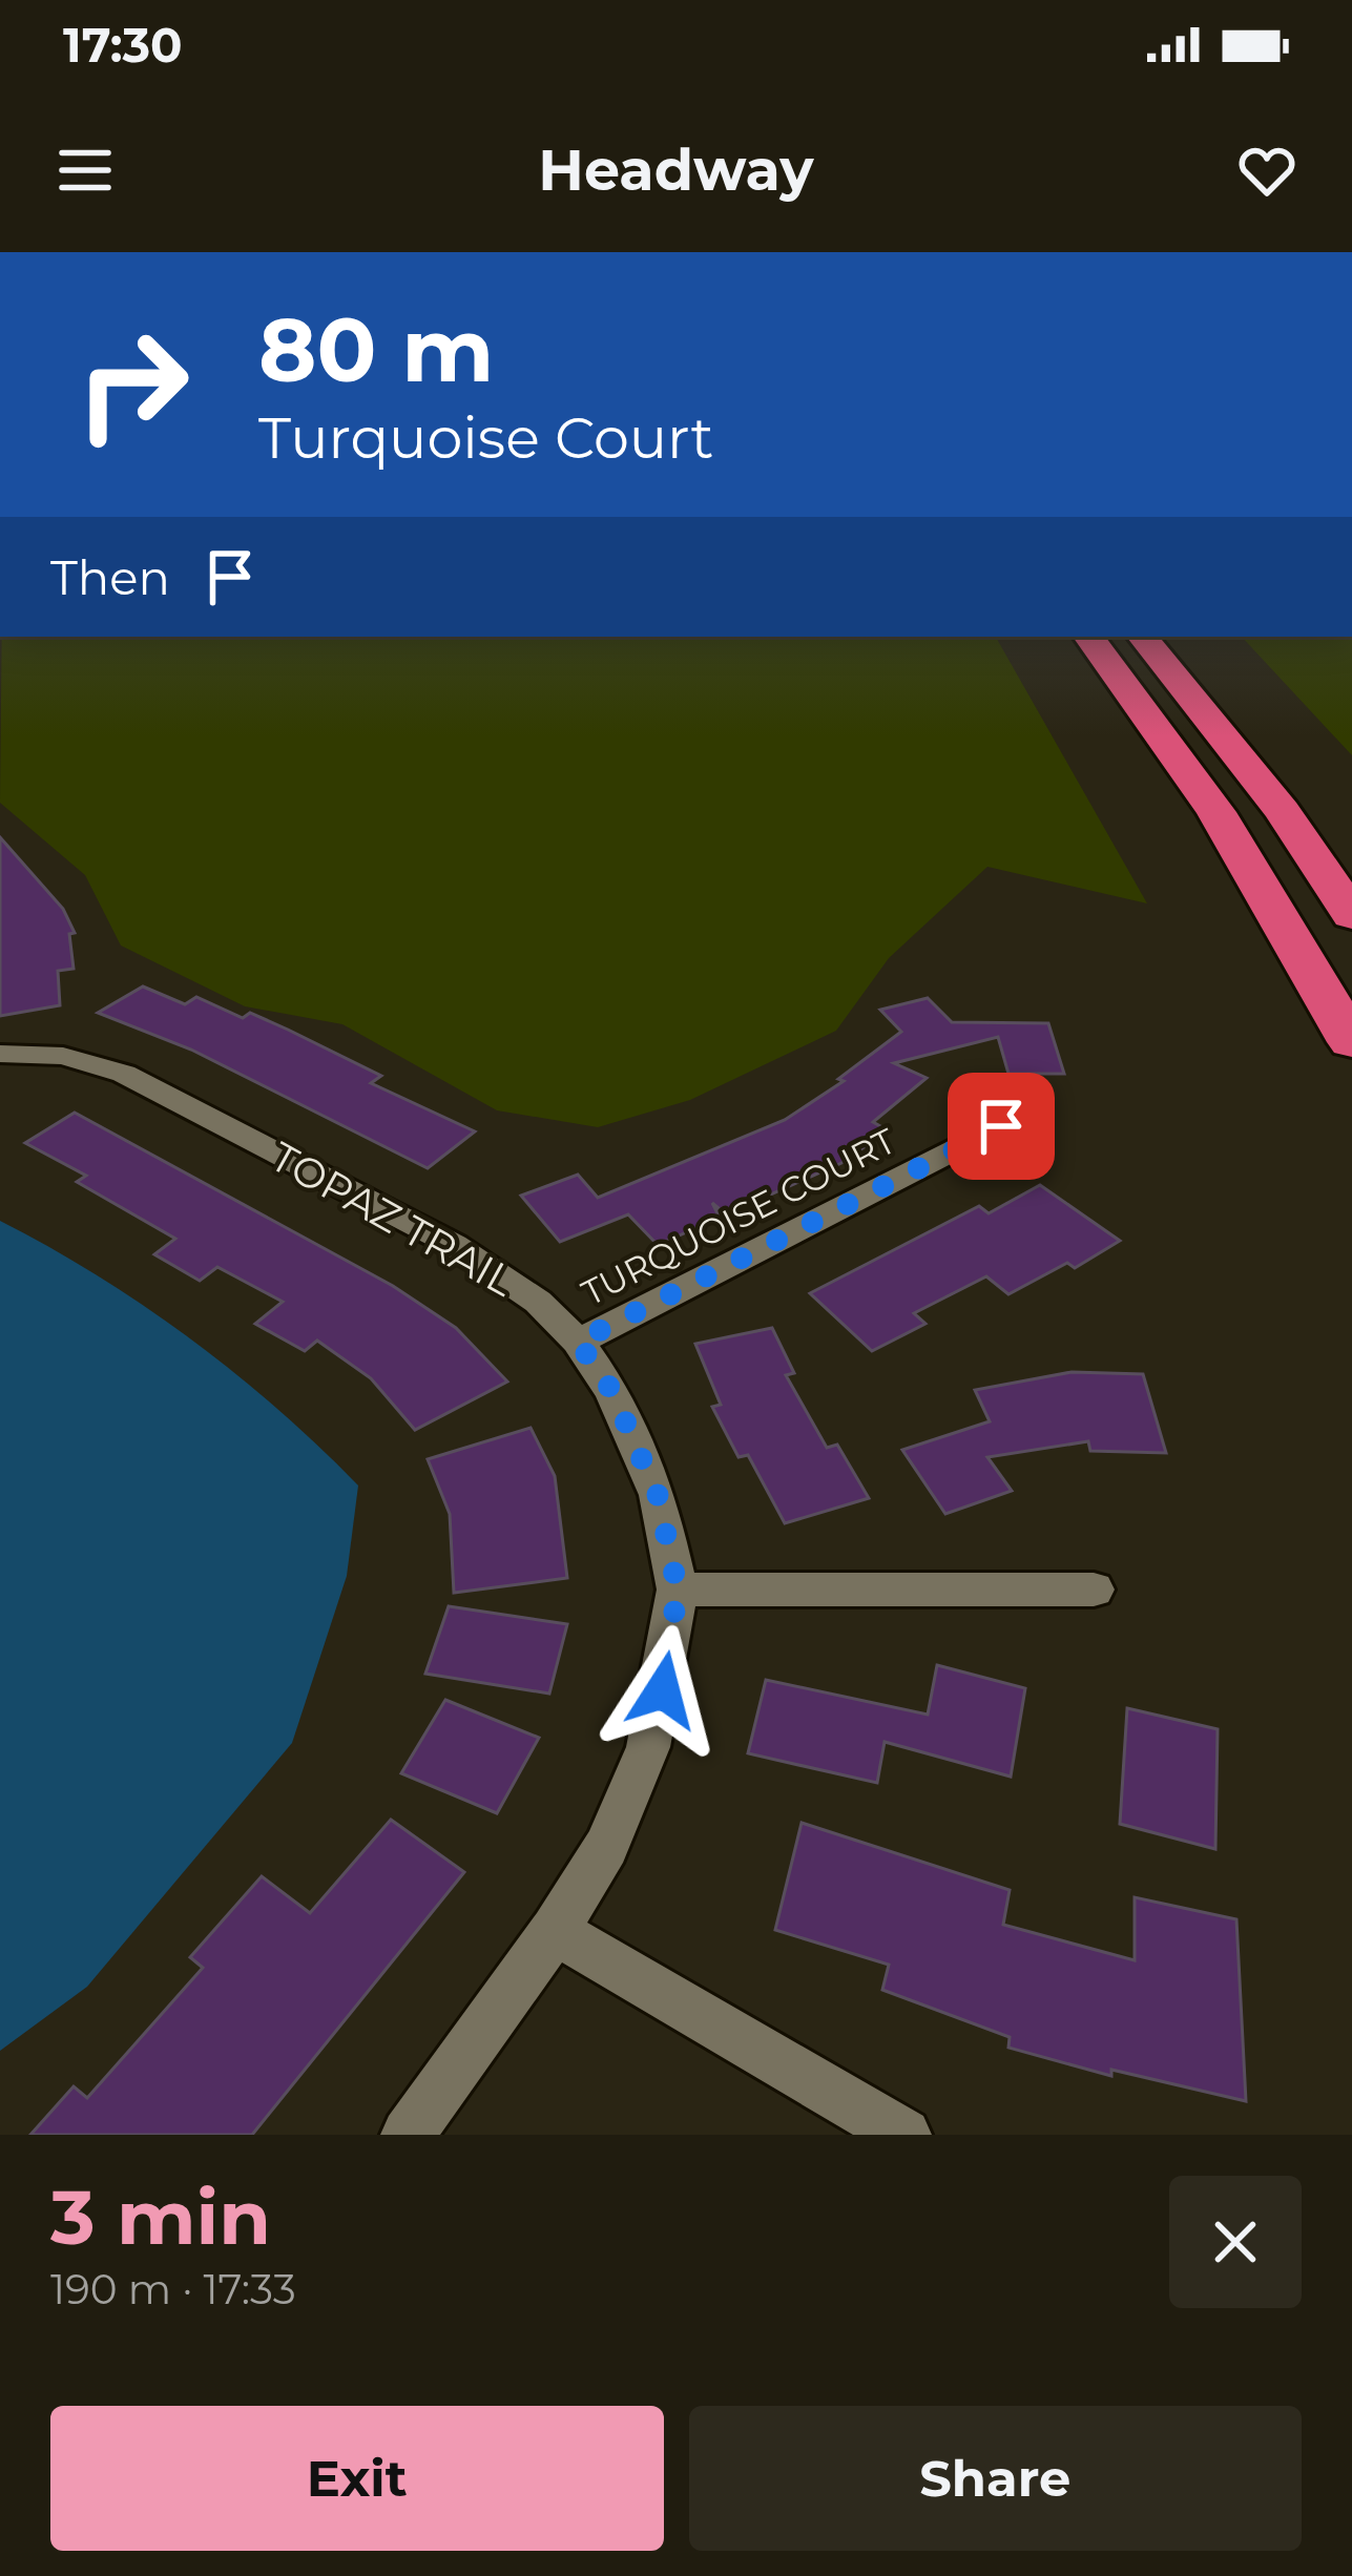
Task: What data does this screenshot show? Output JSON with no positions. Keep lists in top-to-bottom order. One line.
{"streets":{"street":["TURQUOISE COURT","TOPAZ TRAIL"]},"crossings":[["TURQUOISE COURT","TOPAZ TRAIL"]],"page":{"status":"17:30","header":"Headway","turn":["80 m","Turquoise Court"],"then":"Then","heading":["3 min","190 m · 17:33"],"buttons":["Exit","Share"]}}
